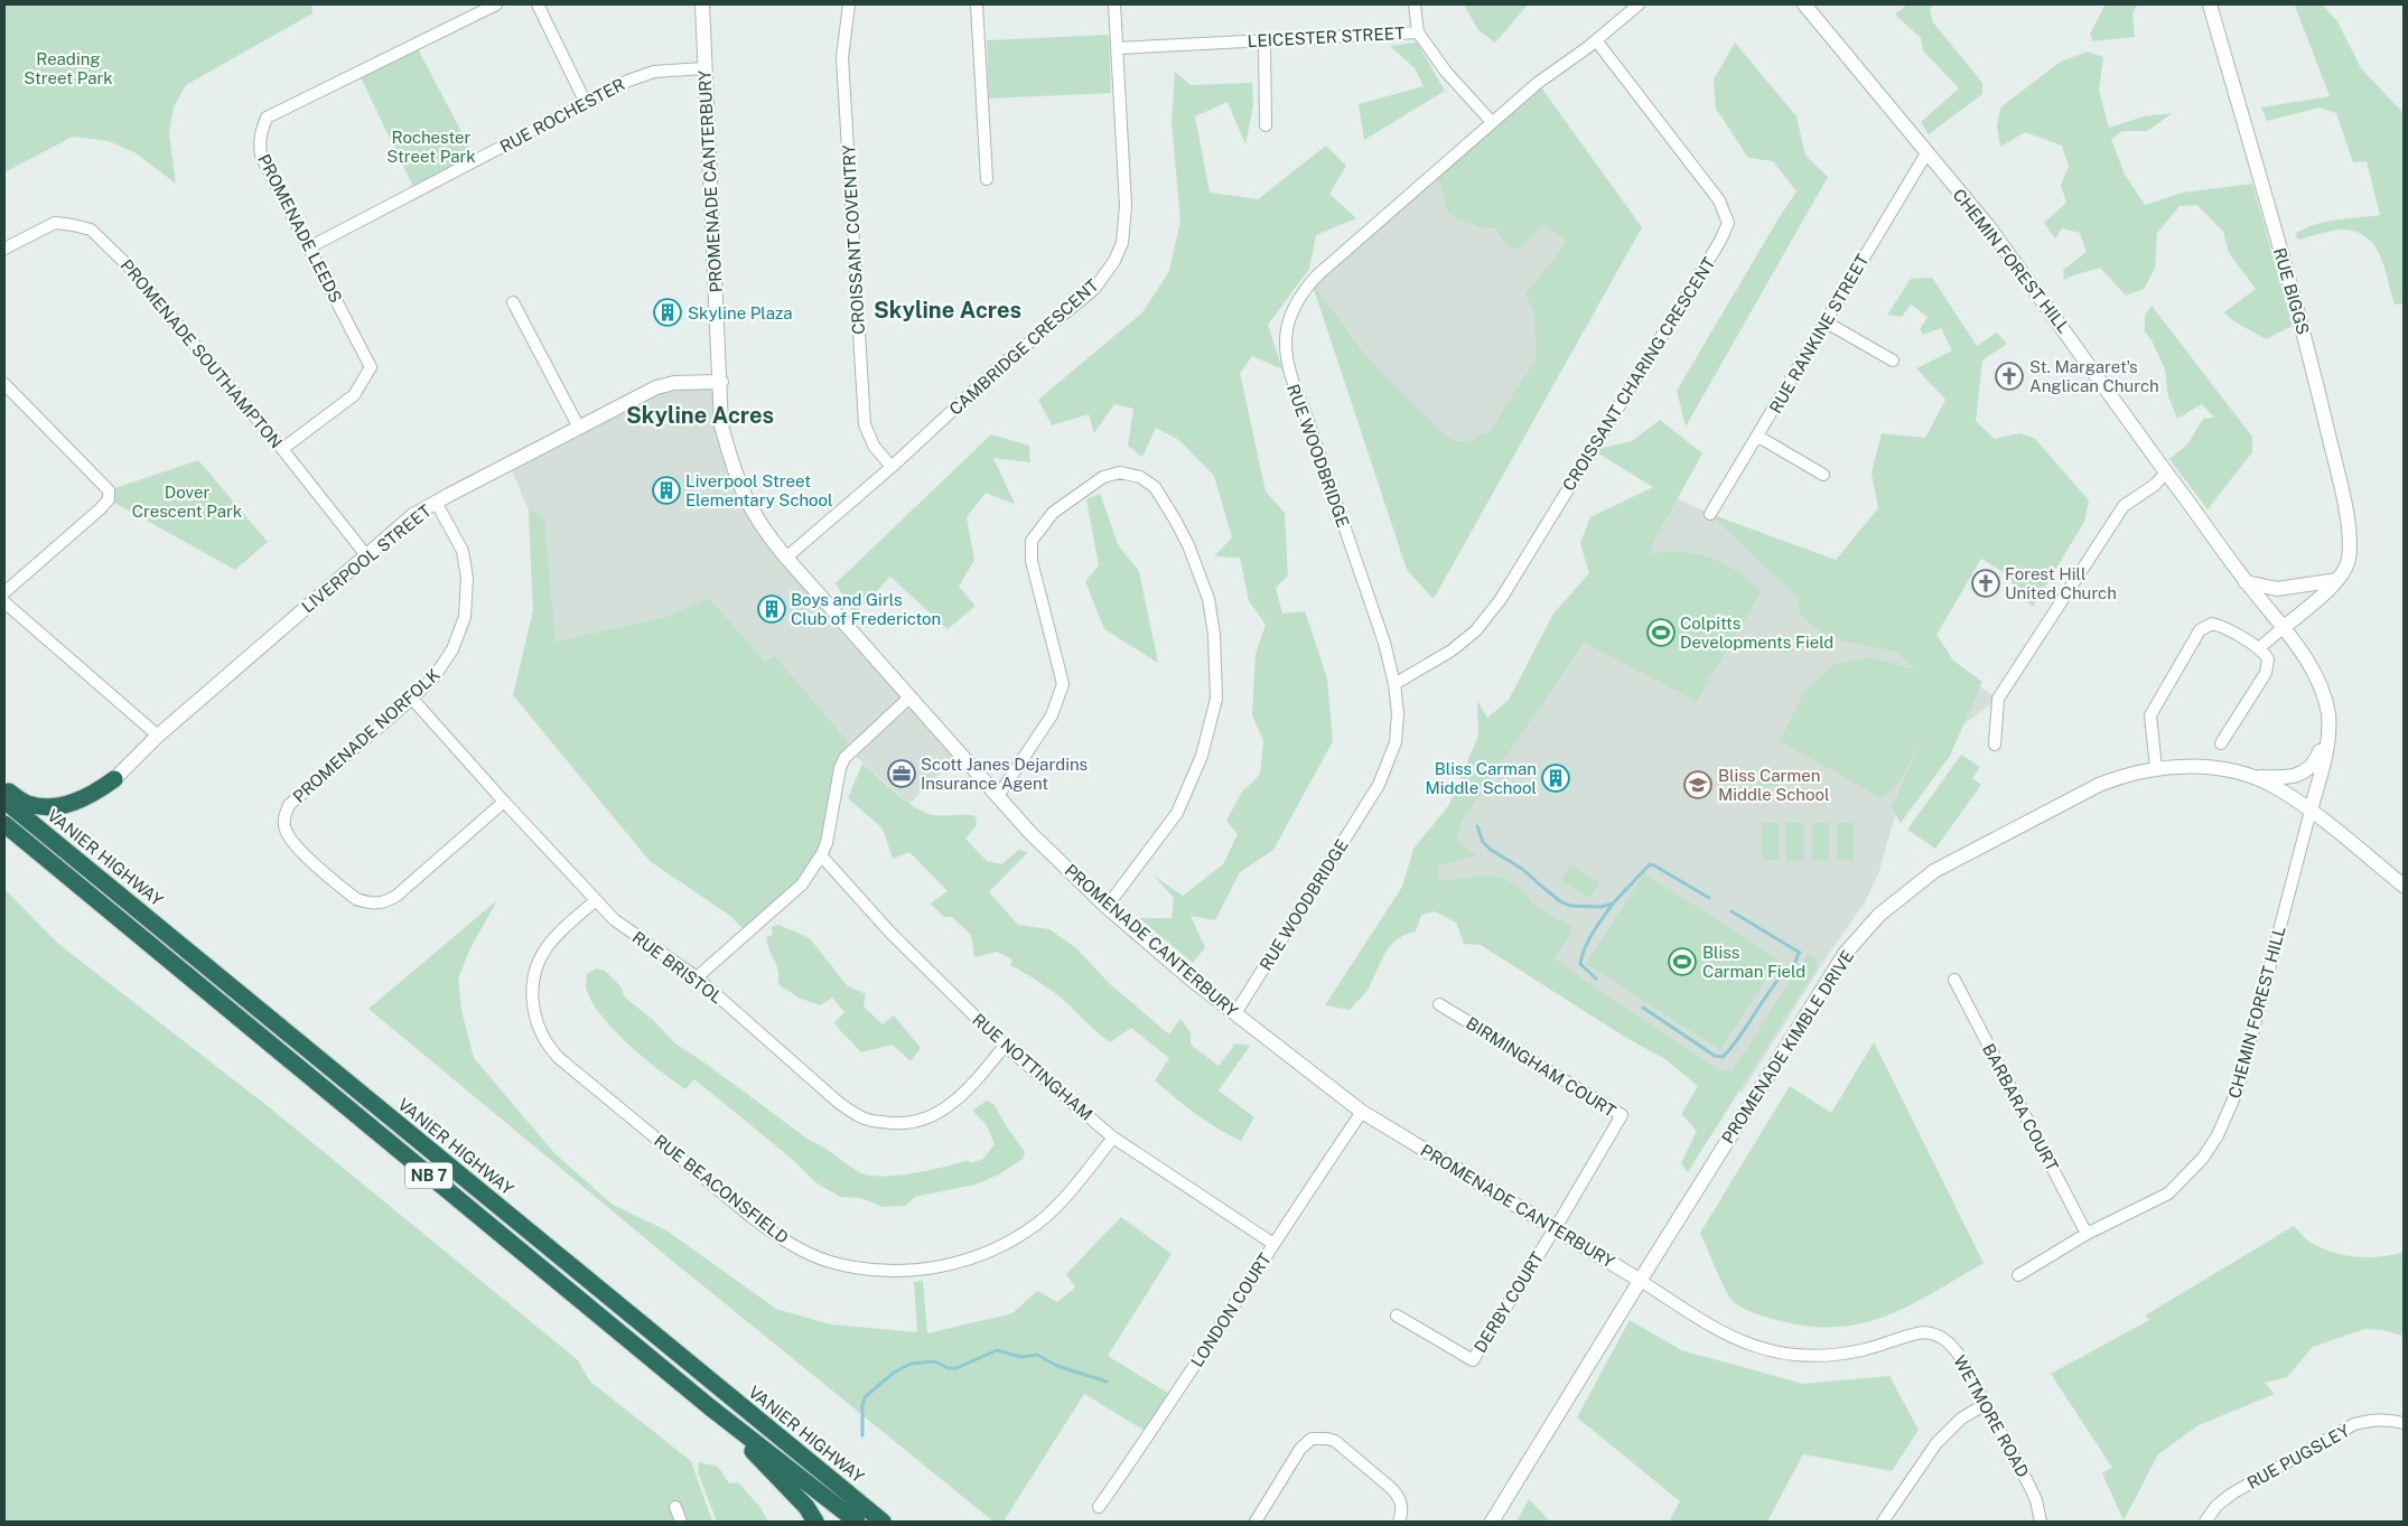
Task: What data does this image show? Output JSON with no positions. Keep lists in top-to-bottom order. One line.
{"streets":{"highway":["VANIER HIGHWAY","NB 7"],"street":["LEICESTER STREET","RUE ROCHESTER","PROMENADE CANTERBURY","PROMENADE LEEDS","CROISSANT COVENTRY","CHEMIN FOREST HILL","RUE BIGGS","RUE RANKINE STREET","CAMBRIDGE CRESCENT","PROMENADE SOUTHAMPTON","CROISSANT CHARING CRESCENT","RUE WOODBRIDGE","LIVERPOOL STREET","PROMENADE NORFOLK","RUE BRISTOL","PROMENADE KIMBLE DRIVE","RUE NOTTINGHAM","BIRMINGHAM COURT","BARBARA COURT","RUE BEACONSFIELD","DERBY COURT","LONDON COURT","WETMORE ROAD","RUE PUGSLEY"]},"crossings":[["LEICESTER STREET","CAMBRIDGE CRESCENT"],["LEICESTER STREET","RUE WOODBRIDGE"],["RUE ROCHESTER","PROMENADE CANTERBURY"],["RUE ROCHESTER","PROMENADE LEEDS"],["PROMENADE CANTERBURY","CAMBRIDGE CRESCENT"],["PROMENADE CANTERBURY","RUE WOODBRIDGE"],["PROMENADE CANTERBURY","LIVERPOOL STREET"],["PROMENADE CANTERBURY","PROMENADE KIMBLE DRIVE"],["PROMENADE CANTERBURY","BIRMINGHAM COURT"],["PROMENADE CANTERBURY","DERBY COURT"],["PROMENADE CANTERBURY","LONDON COURT"],["PROMENADE CANTERBURY","WETMORE ROAD"],["PROMENADE LEEDS","PROMENADE SOUTHAMPTON"],["CROISSANT COVENTRY","CAMBRIDGE CRESCENT"],["CHEMIN FOREST HILL","RUE RANKINE STREET"],["CHEMIN FOREST HILL","PROMENADE KIMBLE DRIVE"],["CHEMIN FOREST HILL","BARBARA COURT"],["PROMENADE SOUTHAMPTON","LIVERPOOL STREET"],["CROISSANT CHARING CRESCENT","RUE WOODBRIDGE"],["LIVERPOOL STREET","PROMENADE NORFOLK"],["PROMENADE NORFOLK","RUE BRISTOL"],["RUE BRISTOL","RUE NOTTINGHAM"],["RUE BRISTOL","RUE BEACONSFIELD"],["PROMENADE KIMBLE DRIVE","WETMORE ROAD"],["RUE NOTTINGHAM","RUE BEACONSFIELD"],["RUE NOTTINGHAM","LONDON COURT"],["BIRMINGHAM COURT","DERBY COURT"]],"districts":["Skyline Acres","Skyline Acres"],"parks":["Reading Street Park","Rochester Street Park","Dover Crescent Park"],"places":{"building":["Skyline Plaza","Liverpool Street Elementary School","Boys and Girls Club of Fredericton","Bliss Carman Middle School"],"church":["St. Margaret's Anglican Church","Forest Hill United Church"],"sports":["Colpitts Developments Field","Bliss Carman Field"],"office":["Scott Janes Dejardins Insurance Agent"],"school or university":["Bliss Carmen Middle School"]}}
